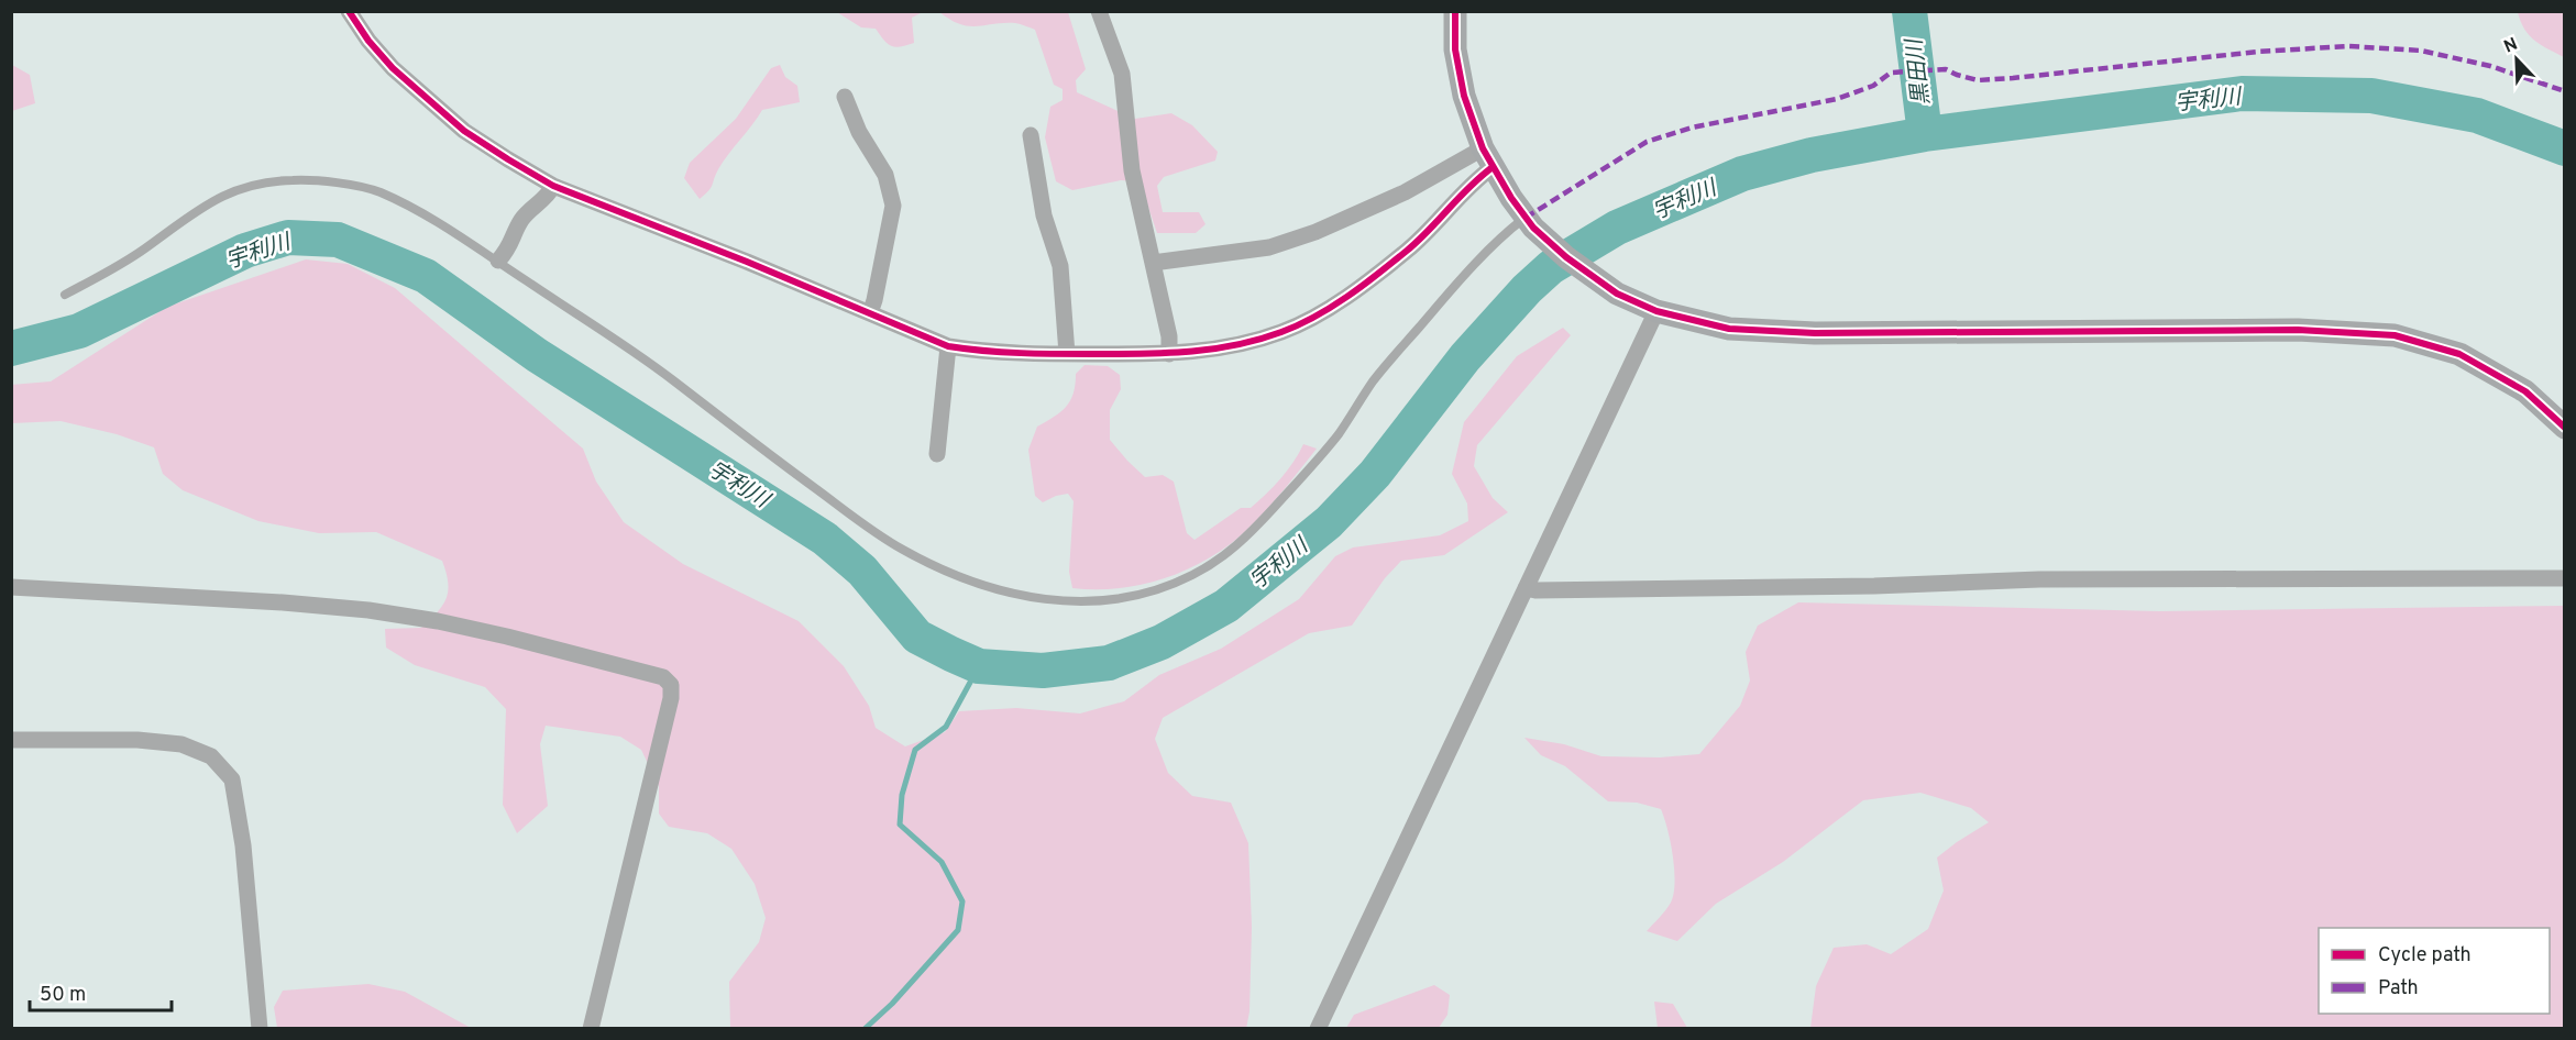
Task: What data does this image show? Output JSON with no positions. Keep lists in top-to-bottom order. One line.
{"water":["黒田川","宇利川"],"legend":["Cycle path","Path"],"scale_bar":"50 m","north":"top left"}
